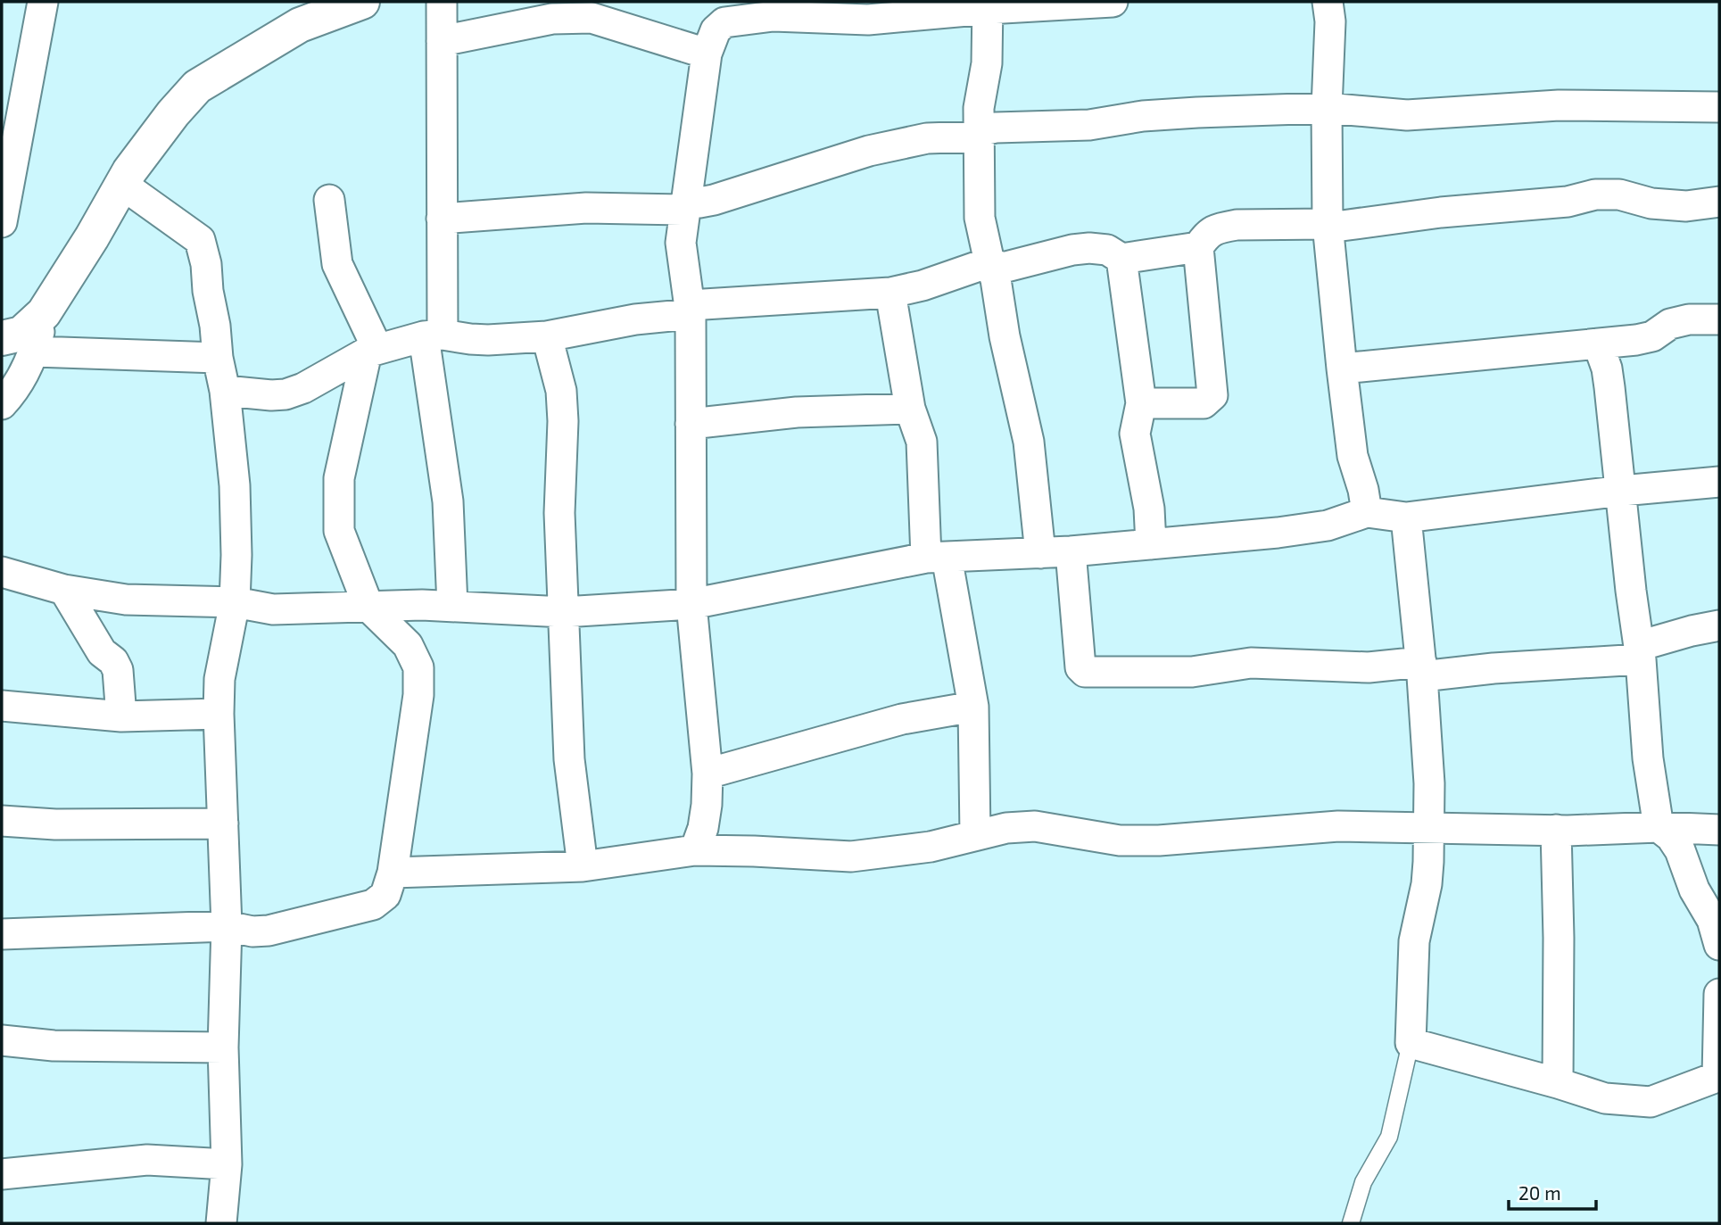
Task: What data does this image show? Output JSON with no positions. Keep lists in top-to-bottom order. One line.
{"scale_bar":"20 m"}
